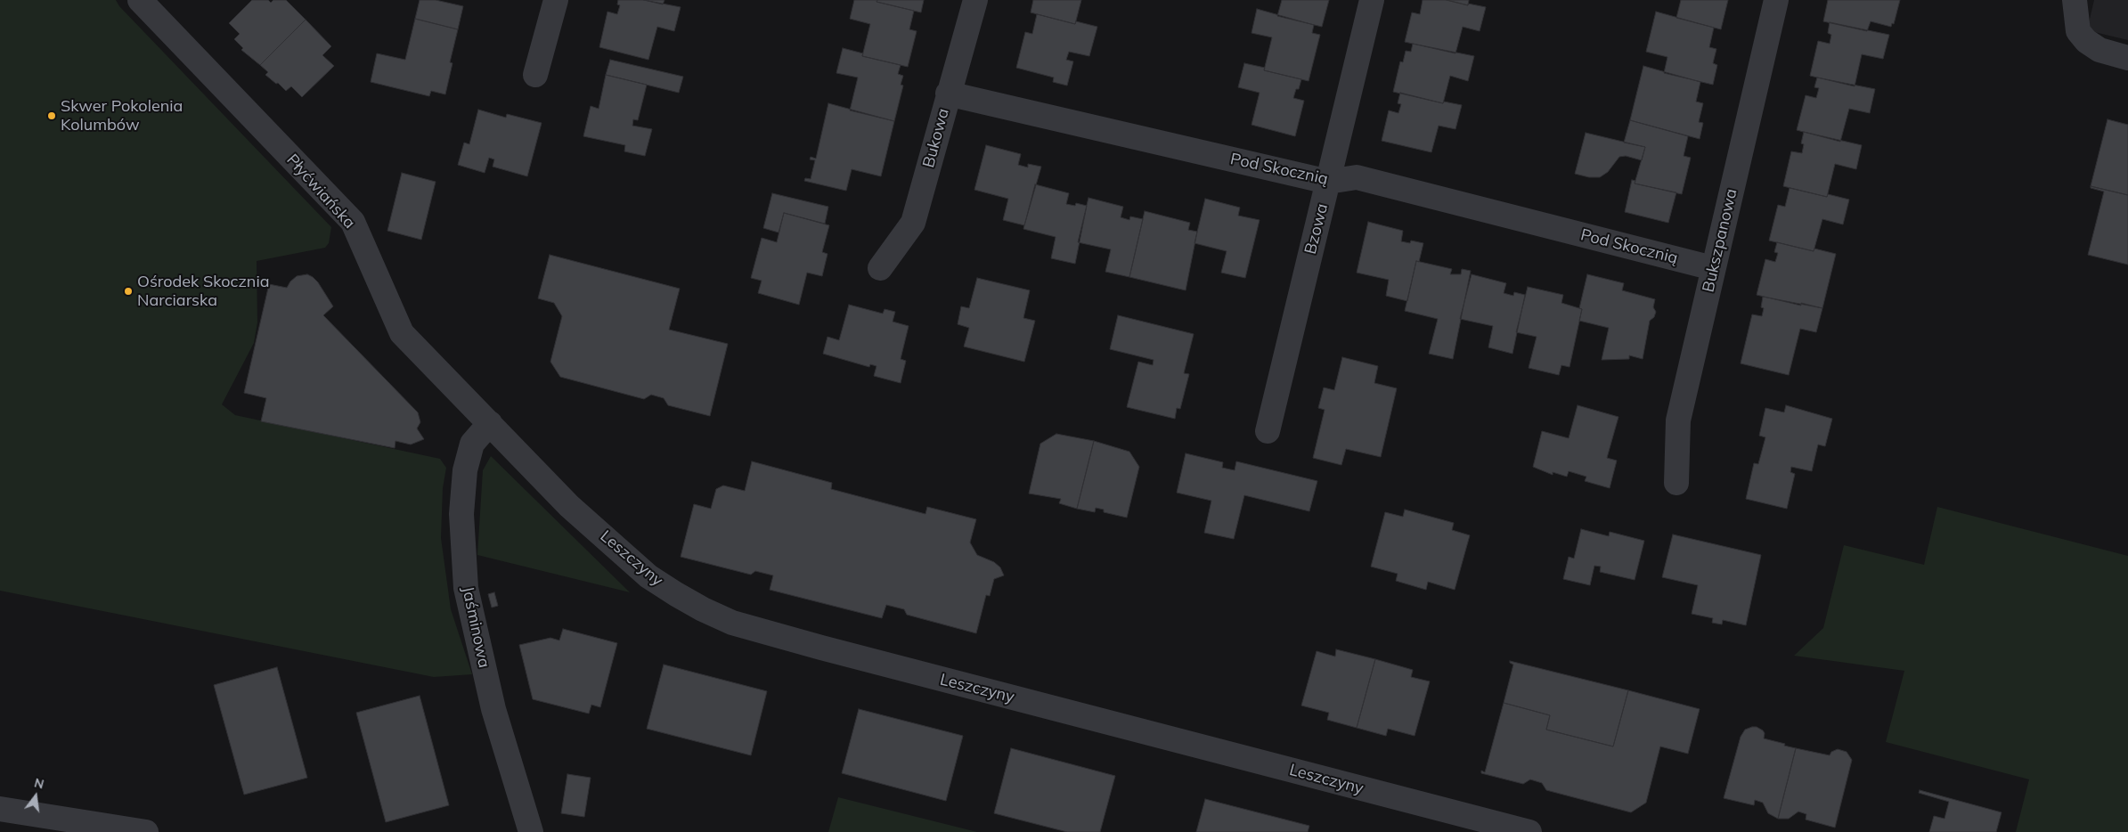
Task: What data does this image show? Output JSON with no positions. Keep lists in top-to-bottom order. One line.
{"streets":{"street":["Bukowa","Pod Skocznią","Płyćwiańska","Bzowa","Bukszpanowa","Leszczyny","Jaśminowa"]},"crossings":[["Bukowa","Pod Skocznią"],["Pod Skocznią","Bzowa"],["Pod Skocznią","Bukszpanowa"],["Płyćwiańska","Leszczyny"],["Płyćwiańska","Jaśminowa"],["Leszczyny","Jaśminowa"]],"places":["Skwer Pokolenia Kolumbów","Ośrodek Skocznia Narciarska"],"north":"top"}
